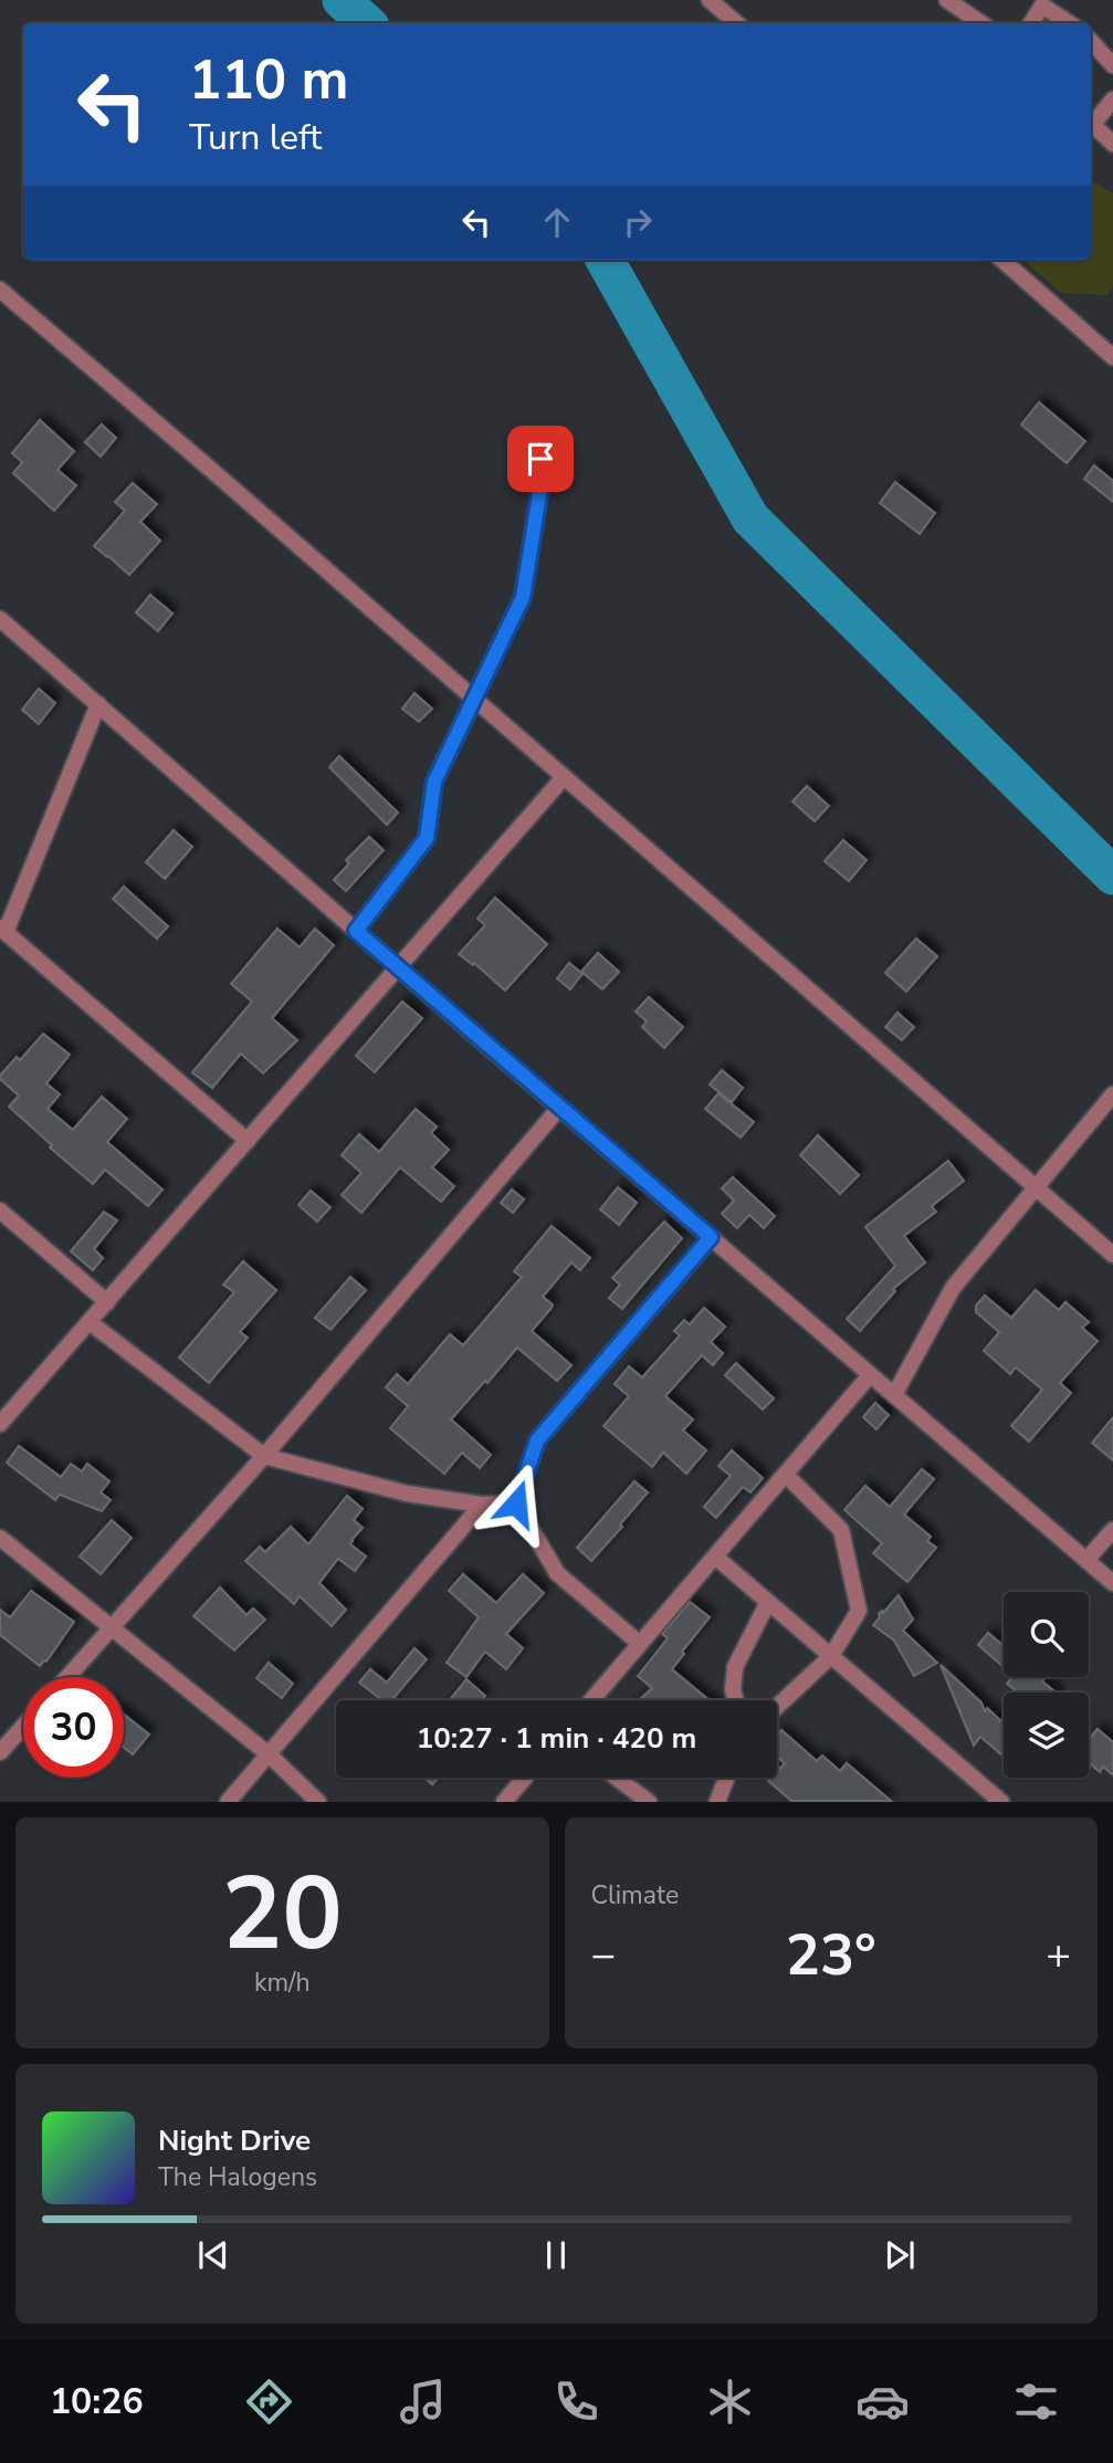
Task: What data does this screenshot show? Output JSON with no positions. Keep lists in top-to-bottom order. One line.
{"page":{"turn":["110 m","Turn left"],"limit":"30","trip":"10:27 · 1 min · 420 m","tile":[["20","km/h"],"Climate"],"heat":["−","23°","+"],"song":["Night Drive","The Halogens"],"tabs":"10:26"}}
